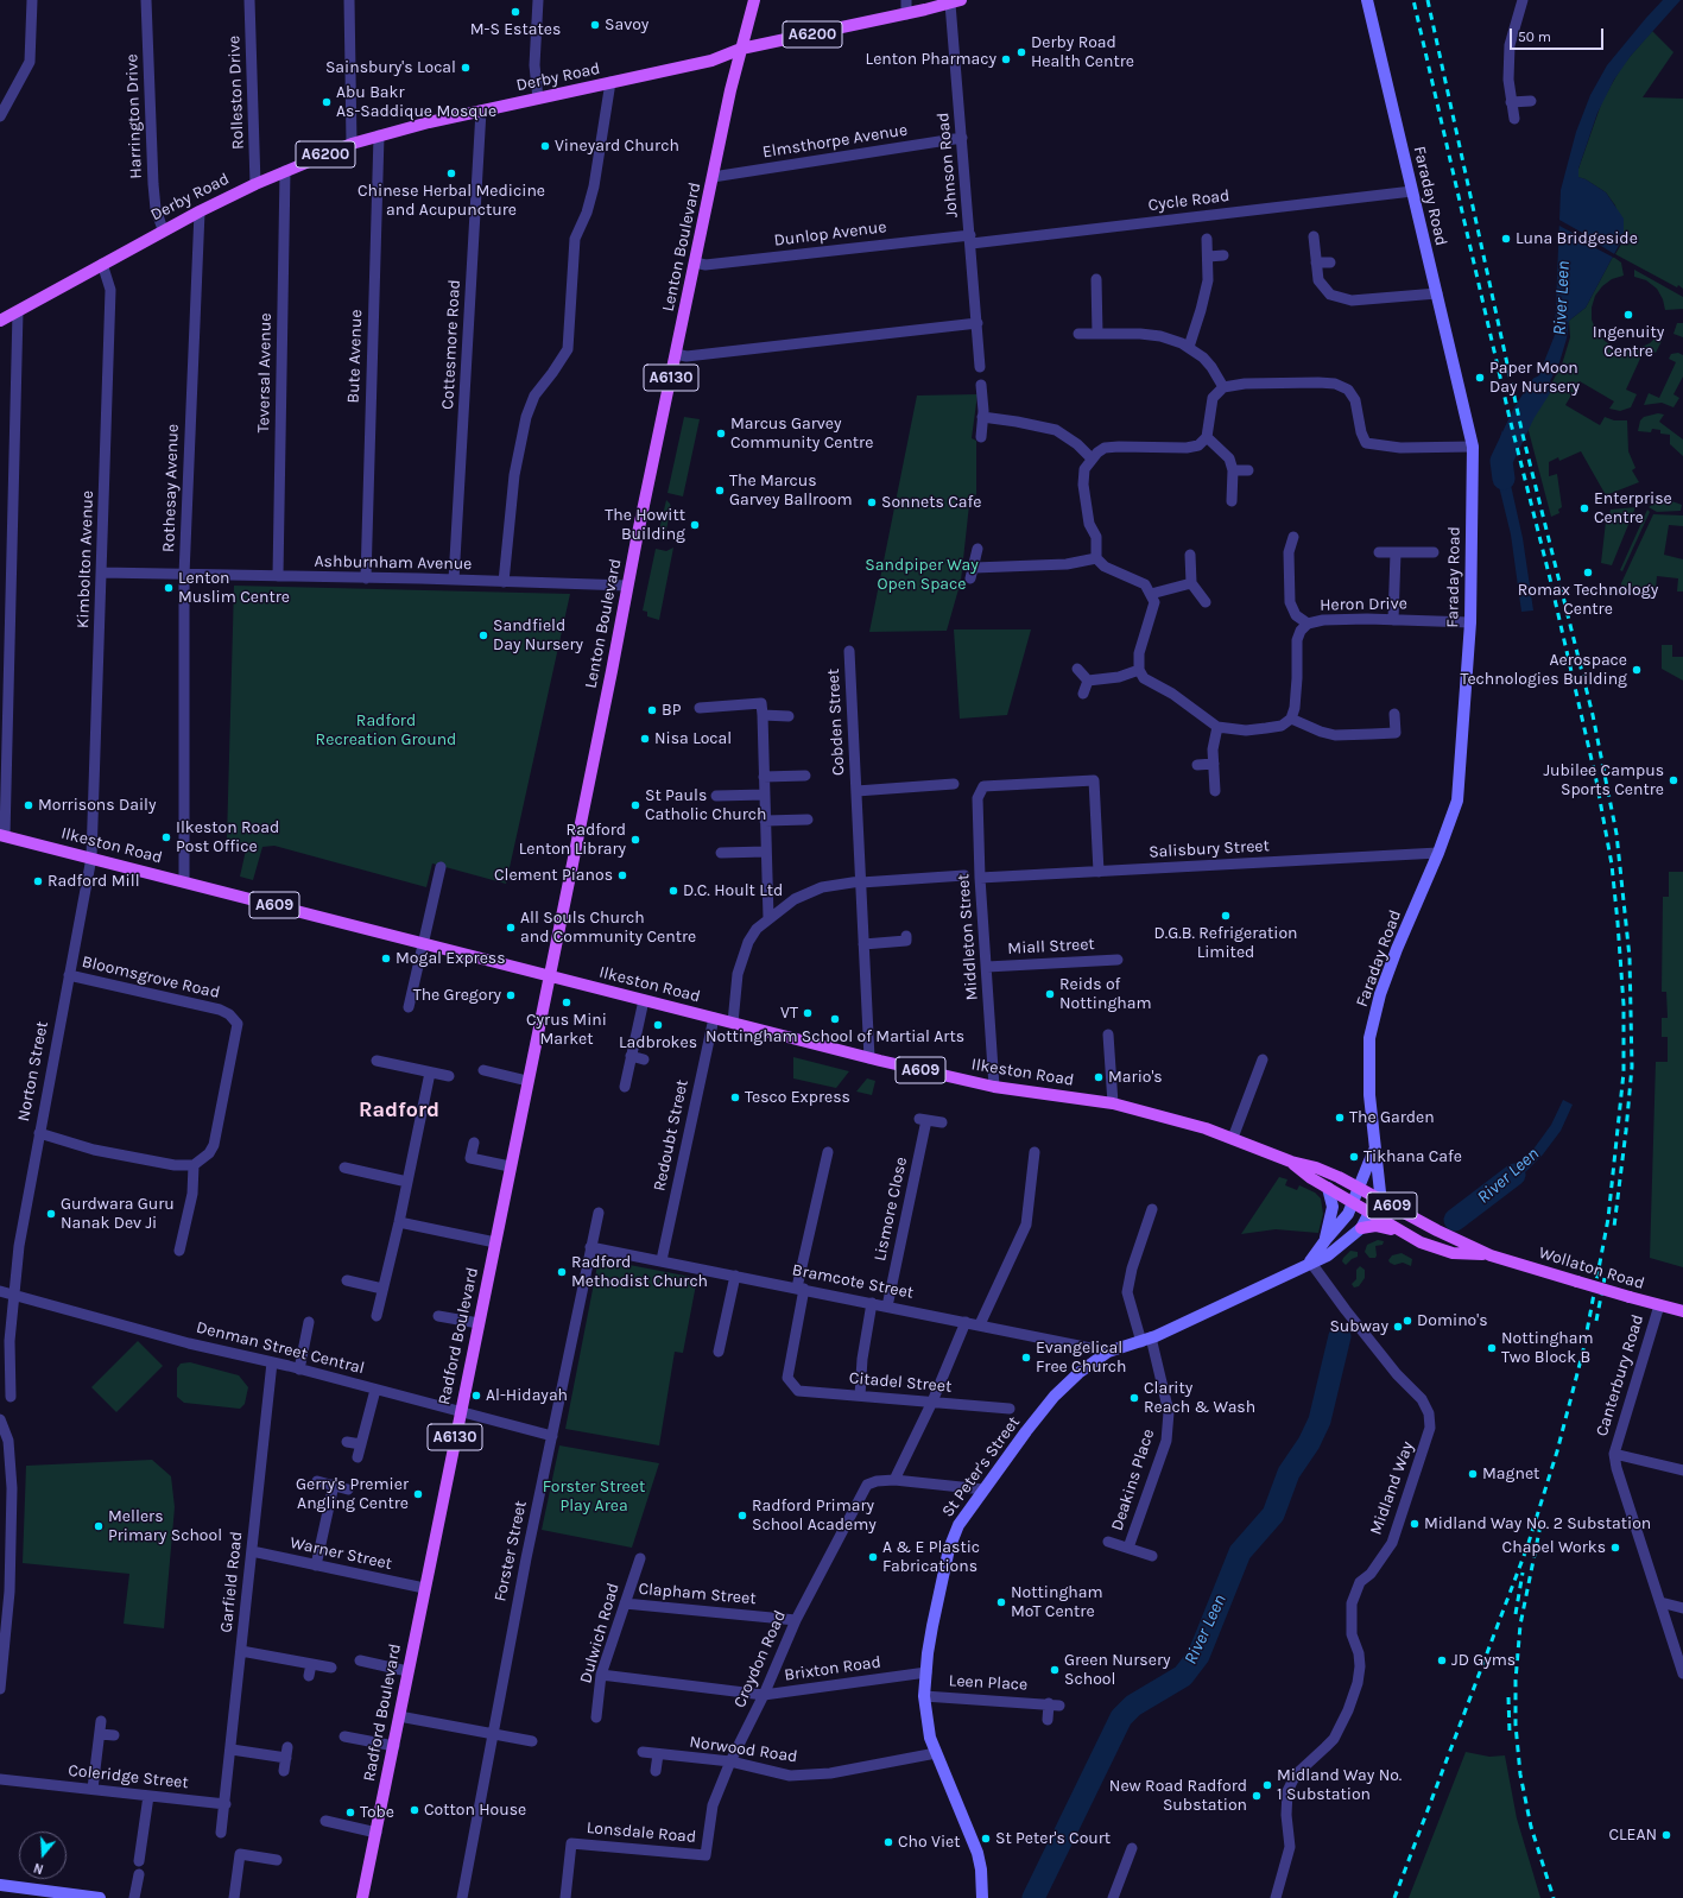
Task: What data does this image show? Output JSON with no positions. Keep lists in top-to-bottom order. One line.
{"streets":{"main road":["A6200","Derby Road","Lenton Boulevard","A6130","Ilkeston Road","A609","Wollaton Road","Radford Boulevard"],"street":["Rolleston Drive","Harrington Drive","Elmsthorpe Avenue","Johnson Road","Faraday Road","Cycle Road","Dunlop Avenue","Cottesmore Road","Bute Avenue","Teversal Avenue","Rothesay Avenue","Kimbolton Avenue","Ashburnham Avenue","Heron Drive","Cobden Street","Salisbury Street","Middleton Street","Miall Street","Bloomsgrove Road","Norton Street","Redoubt Street","Lismore Close","Bramcote Street","Denman Street Central","Canterbury Road","Citadel Street","St Peter's Street","Deakins Place","Midland Way","Forster Street","Warner Street","Garfield Road","Clapham Street","Dulwich Road","Croydon Road","Brixton Road","Leen Place","Norwood Road","Coleridge Street","Lonsdale Road"]},"crossings":[["Derby Road","Rolleston Drive"],["Derby Road","Harrington Drive"],["Derby Road","Johnson Road"],["Derby Road","Lenton Boulevard"],["Derby Road","Cottesmore Road"],["Derby Road","Bute Avenue"],["Derby Road","Teversal Avenue"],["Derby Road","Rothesay Avenue"],["Derby Road","Kimbolton Avenue"],["Elmsthorpe Avenue","Johnson Road"],["Elmsthorpe Avenue","Lenton Boulevard"],["Johnson Road","Cycle Road"],["Johnson Road","Dunlop Avenue"],["Faraday Road","Cycle Road"],["Faraday Road","Heron Drive"],["Faraday Road","Salisbury Street"],["Faraday Road","Wollaton Road"],["Faraday Road","St Peter's Street"],["Cycle Road","Dunlop Avenue"],["Dunlop Avenue","Lenton Boulevard"],["Lenton Boulevard","Ashburnham Avenue"],["Lenton Boulevard","Ilkeston Road"],["Lenton Boulevard","Radford Boulevard"],["Cottesmore Road","Ashburnham Avenue"],["Bute Avenue","Ashburnham Avenue"],["Teversal Avenue","Ashburnham Avenue"],["Rothesay Avenue","Ashburnham Avenue"],["Rothesay Avenue","Ilkeston Road"],["Kimbolton Avenue","Ashburnham Avenue"],["Kimbolton Avenue","Ilkeston Road"],["Kimbolton Avenue","Norton Street"],["Cobden Street","Ilkeston Road"],["Ilkeston Road","Middleton Street"],["Ilkeston Road","Norton Street"],["Ilkeston Road","Redoubt Street"],["Ilkeston Road","Wollaton Road"],["Ilkeston Road","Radford Boulevard"],["Salisbury Street","Middleton Street"],["Middleton Street","Miall Street"],["Bloomsgrove Road","Norton Street"],["Norton Street","Denman Street Central"],["Redoubt Street","Bramcote Street"],["Lismore Close","Bramcote Street"],["Wollaton Road","Canterbury Road"],["Wollaton Road","St Peter's Street"],["Bramcote Street","Citadel Street"],["Bramcote Street","St Peter's Street"],["Bramcote Street","Forster Street"],["Radford Boulevard","Denman Street Central"],["Radford Boulevard","Warner Street"],["Denman Street Central","Forster Street"],["Denman Street Central","Garfield Road"],["St Peter's Street","Deakins Place"],["St Peter's Street","Midland Way"],["St Peter's Street","Brixton Road"],["St Peter's Street","Leen Place"],["St Peter's Street","Norwood Road"],["Warner Street","Garfield Road"],["Garfield Road","Coleridge Street"],["Clapham Street","Dulwich Road"],["Clapham Street","Croydon Road"],["Dulwich Road","Brixton Road"],["Croydon Road","Brixton Road"],["Croydon Road","Norwood Road"],["Croydon Road","Lonsdale Road"]],"districts":["Radford"],"water":["River Leen"],"parks":["Sandpiper Way Open Space","Radford Recreation Ground","Forster Street Play Area"],"places":["M-S Estates","Savoy","Derby Road Health Centre","Lenton Pharmacy","Sainsbury's Local","Abu Bakr As-Saddique Mosque","Vineyard Church","Chinese Herbal Medicine and Acupuncture","Luna Bridgeside","Ingenuity Centre","Paper Moon Day Nursery","Marcus Garvey Community Centre","The Marcus Garvey Ballroom","Sonnets Cafe","Enterprise Centre","The Howitt Building","Romax Technology Centre","Lenton Muslim Centre","Sandfield Day Nursery","Aerospace Technologies Building","BP","Nisa Local","Jubilee Campus Sports Centre","Morrisons Daily","St Pauls Catholic Church","Ilkeston Road Post Office","Radford Lenton Library","Clement Pianos","Radford Mill","D.C. Hoult Ltd","D.G.B. Refrigeration Limited","All Souls Church and Community Centre","Mogal Express","Reids of Nottingham","The Gregory","Cyrus Mini Market","VT","Nottingham School of Martial Arts","Ladbrokes","Mario's","Tesco Express","The Garden","Tikhana Cafe","Gurdwara Guru Nanak Dev Ji","Radford Methodist Church","Domino's","Subway","Nottingham Two Block B","Evangelical Free Church","Al-Hidayah","Clarity Reach & Wash","Magnet","Gerry's Premier Angling Centre","Radford Primary School Academy","Midland Way No. 2 Substation","Mellers Primary School","Chapel Works","A & E Plastic Fabrications","Nottingham MoT Centre","JD Gyms","Green Nursery School","Midland Way No. 1 Substation","New Road Radford Substation","Cotton House","Tobe","CLEAN","St Peter's Court","Cho Viet"],"scale_bar":"50 m","north":"bottom"}
